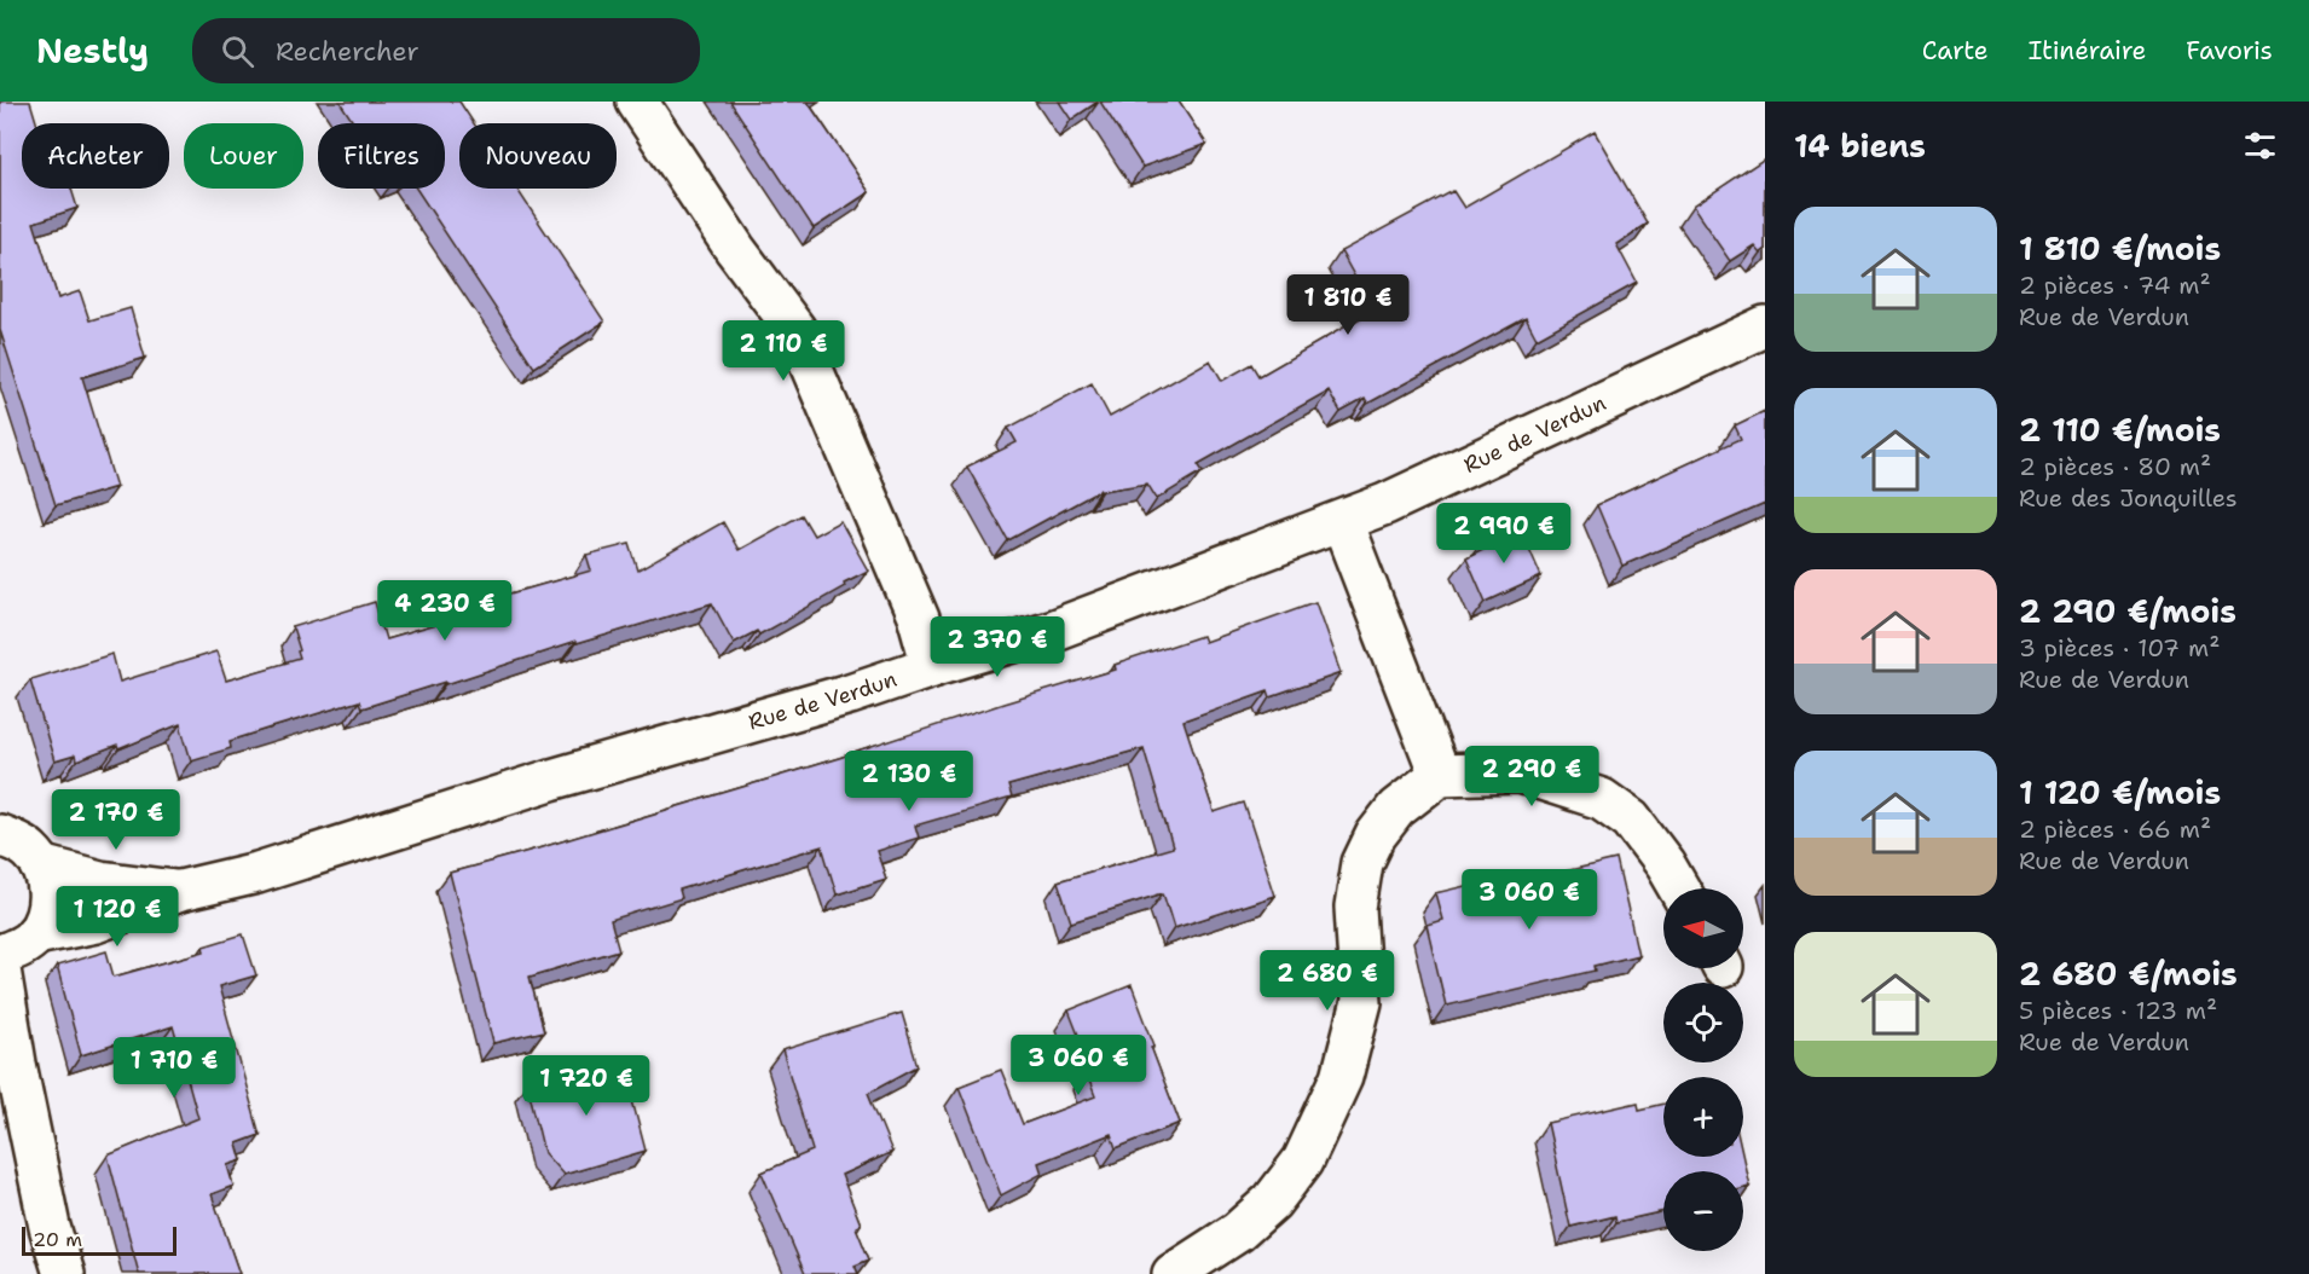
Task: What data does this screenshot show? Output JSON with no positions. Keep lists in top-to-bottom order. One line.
{"streets":{"street":["Rue de Verdun"]},"scale_bar":"20 m","north":"left","page":{"header":"Nestly","search":"Rechercher","nav":["Carte","Itinéraire","Favoris"],"heading":"14 biens","chip":["Acheter","Louer","Filtres","Nouveau"],"list":[{"name":"1 810 €/mois","note":"2 pièces · 74 m² · Rue de Verdun"},{"name":"2 110 €/mois","note":"2 pièces · 80 m² · Rue des Jonquilles"},{"name":"2 290 €/mois","note":"3 pièces · 107 m² · Rue de Verdun"},{"name":"1 120 €/mois","note":"2 pièces · 66 m² · Rue de Verdun"},{"name":"2 680 €/mois","note":"5 pièces · 123 m² · Rue de Verdun"}],"price":["1 810 €","2 110 €","2 990 €","4 230 €","2 370 €","2 290 €","2 130 €","2 170 €","3 060 €","1 120 €","2 680 €","3 060 €","1 710 €","1 720 €"],"map_buttons":["+","−"],"scale":"20 m"}}
